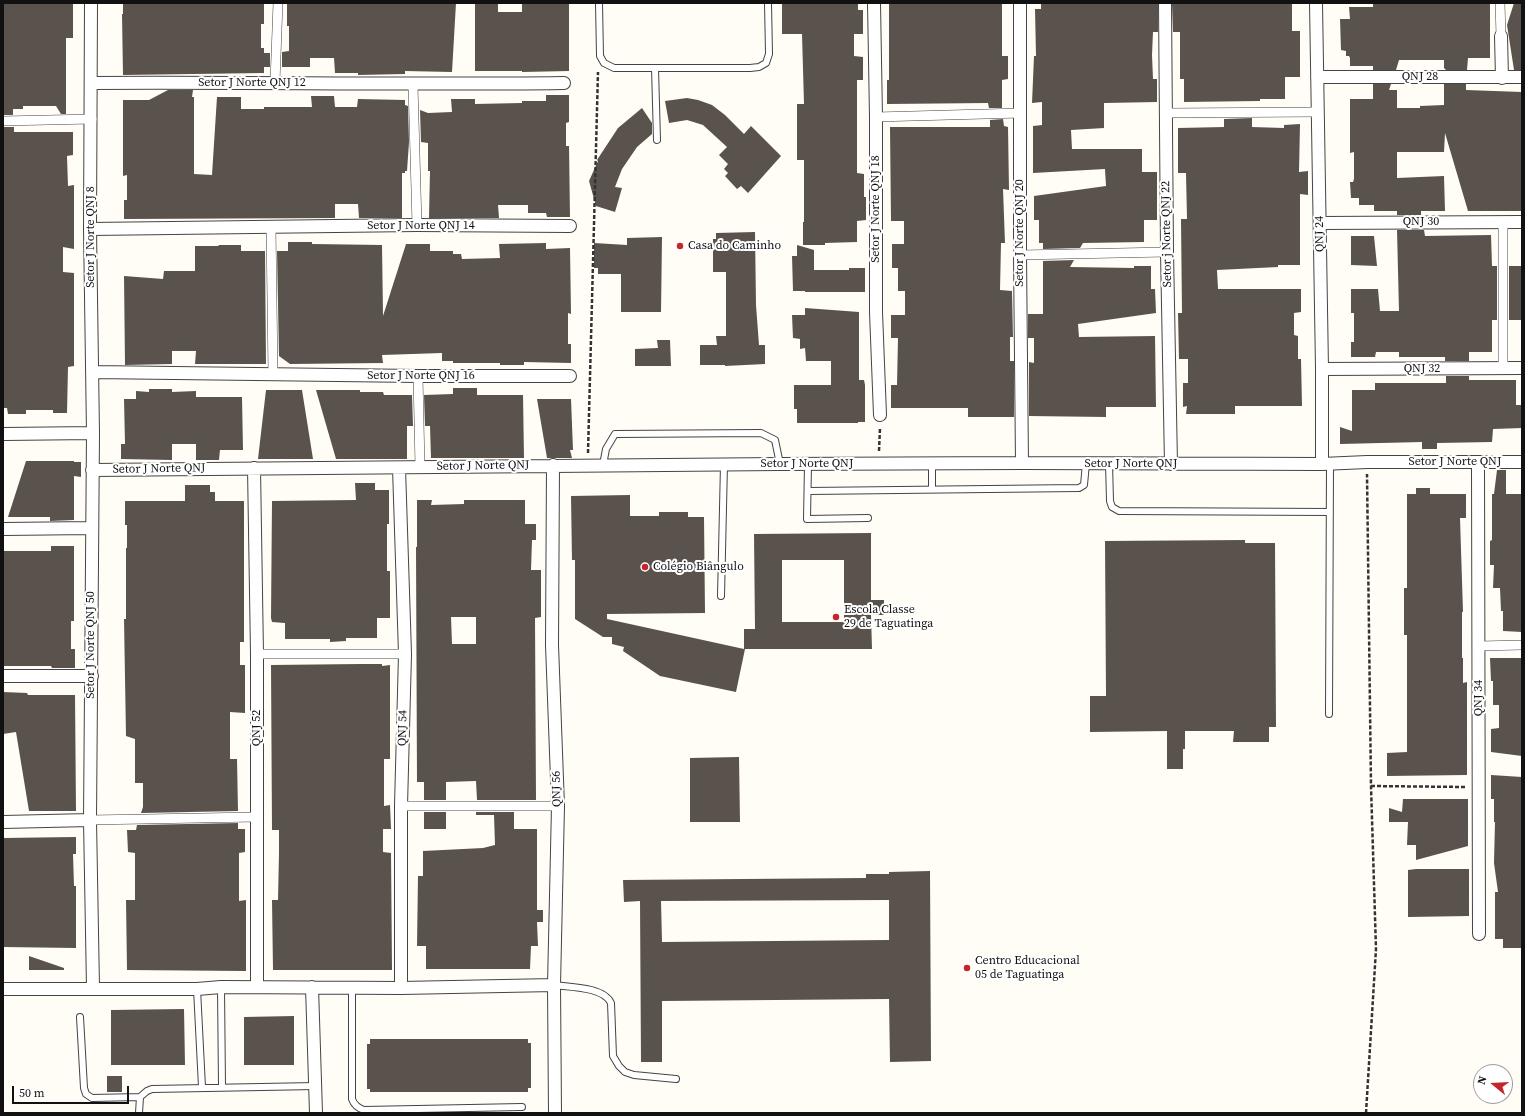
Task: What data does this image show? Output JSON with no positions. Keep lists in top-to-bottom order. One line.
{"streets":{"street":["QNJ 28","Setor J Norte QNJ 12","Setor J Norte QNJ 18","QNJ 30","Setor J Norte QNJ 14","Setor J Norte QNJ 20","Setor j Norte QNJ 22","QNJ 24","Setor J Norte QNJ 8","QNJ 32","Setor J Norte QNJ 16","Setor J Norte QNJ","Setor J Norte QNJ 50","QNJ 34","QNJ 52","QNJ 54","QNJ 56"]},"crossings":[["QNJ 28","QNJ 24"],["Setor J Norte QNJ 12","Setor J Norte QNJ 8"],["QNJ 30","QNJ 24"],["Setor J Norte QNJ 14","Setor J Norte QNJ 8"],["Setor J Norte QNJ 20","Setor J Norte QNJ"],["Setor j Norte QNJ 22","Setor J Norte QNJ"],["QNJ 24","QNJ 32"],["QNJ 24","Setor J Norte QNJ"],["Setor J Norte QNJ 8","Setor J Norte QNJ 16"],["Setor J Norte QNJ 8","Setor J Norte QNJ"],["Setor J Norte QNJ 8","Setor J Norte QNJ 50"],["Setor J Norte QNJ","Setor J Norte QNJ 50"],["Setor J Norte QNJ","QNJ 34"],["Setor J Norte QNJ","QNJ 52"],["Setor J Norte QNJ","QNJ 54"],["Setor J Norte QNJ","QNJ 56"]],"places":["Casa do Caminho","Colégio Biângulo","Escola Classe 29 de Taguatinga","Centro Educacional 05 de Taguatinga"],"scale_bar":"50 m","north":"left"}
